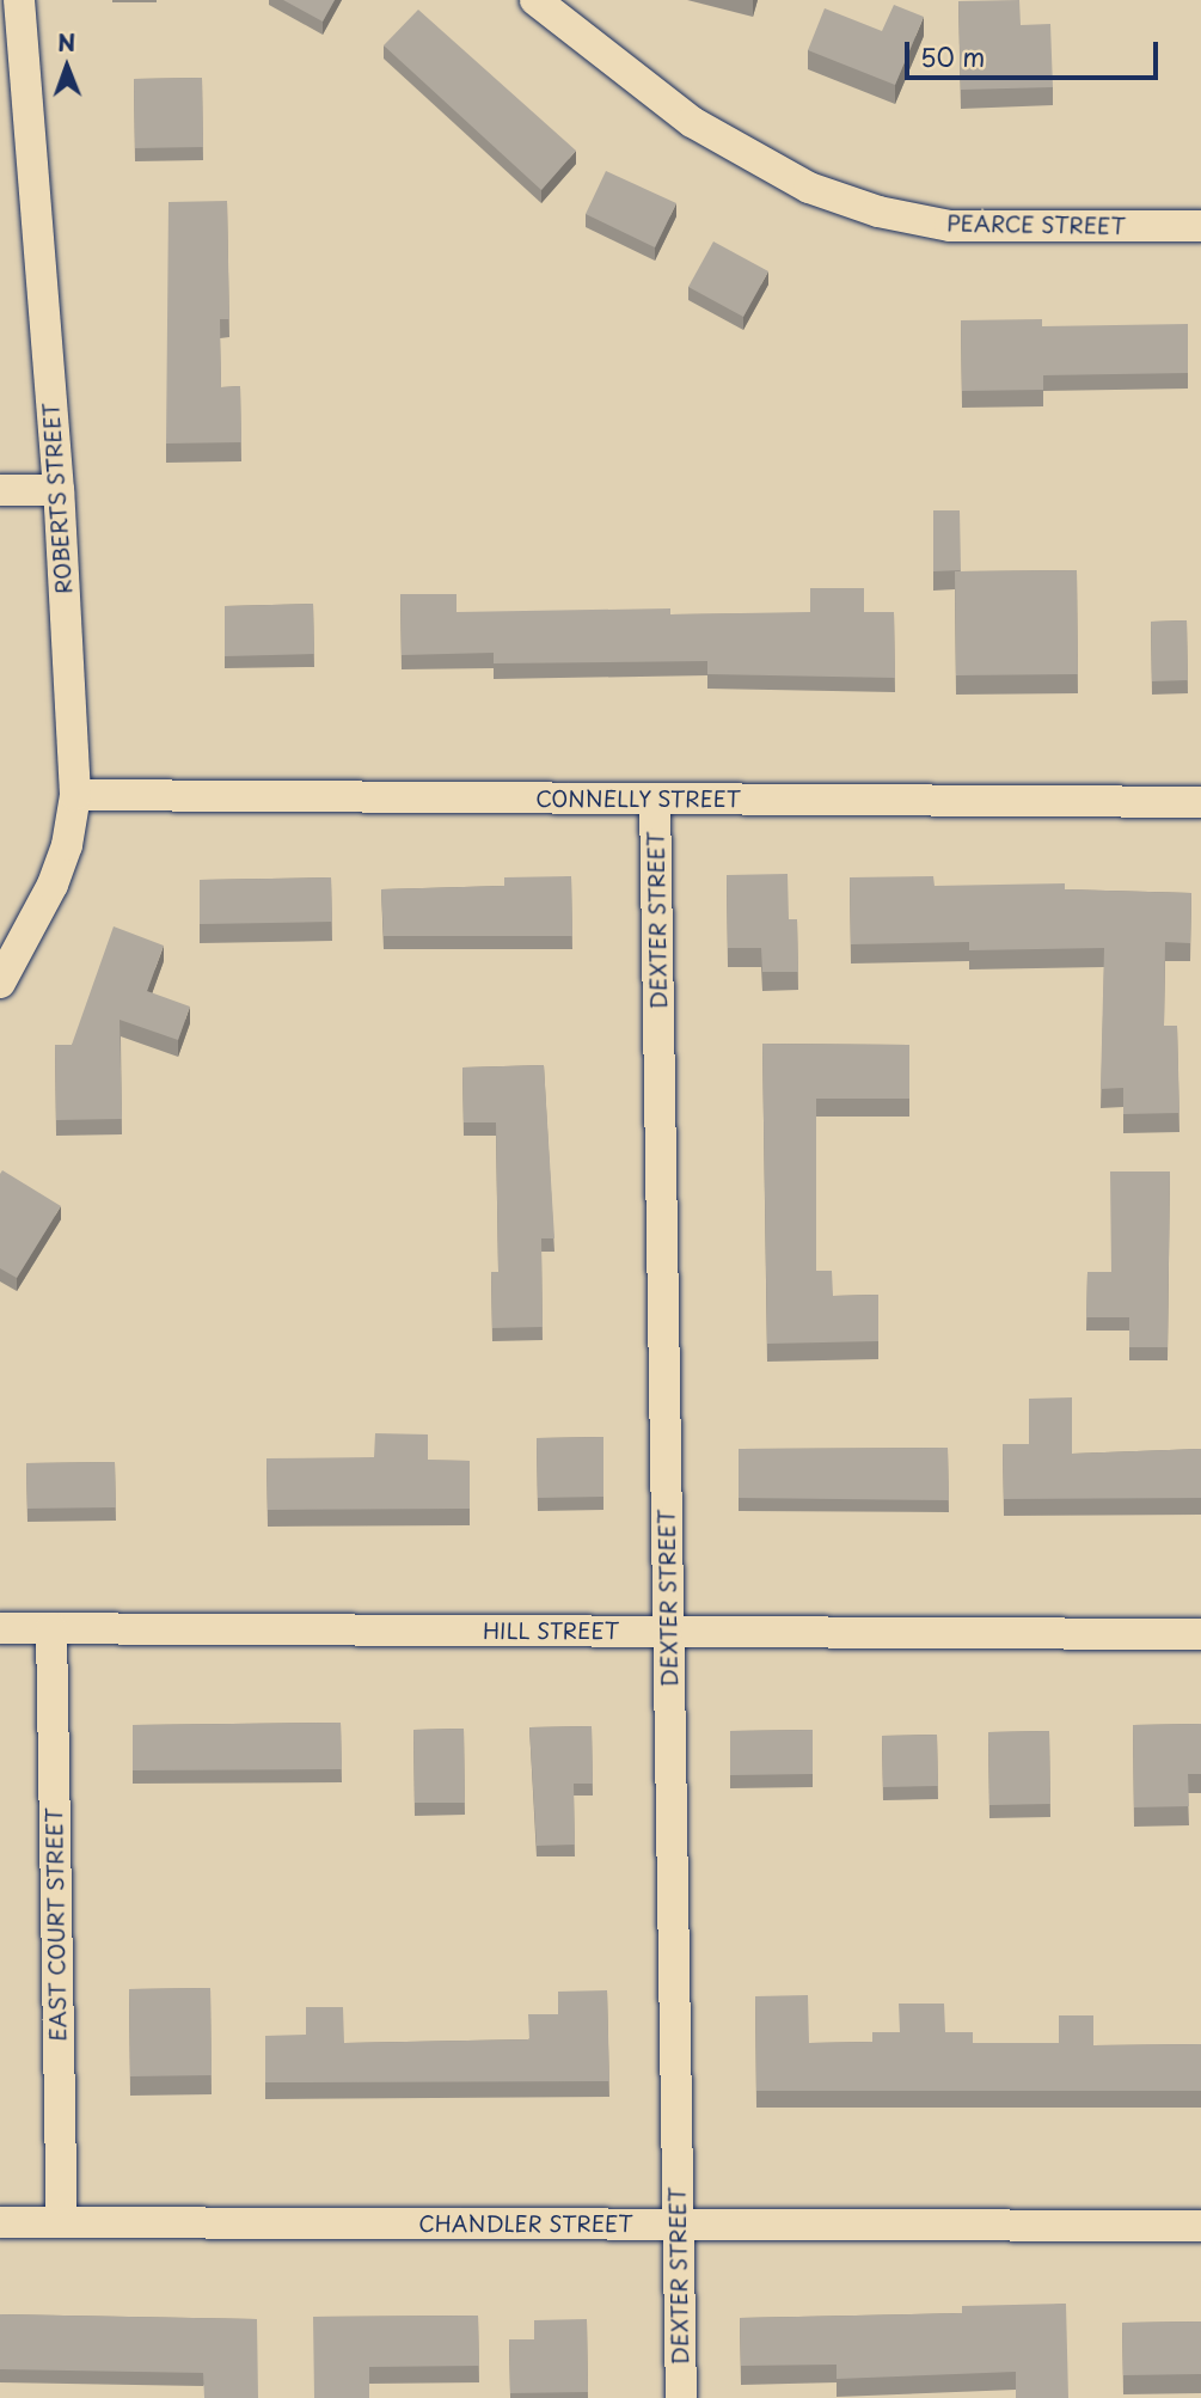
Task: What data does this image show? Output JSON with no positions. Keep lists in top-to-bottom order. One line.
{"streets":{"street":["PEARCE STREET","ROBERTS STREET","CONNELLY STREET","DEXTER STREET","HILL STREET","EAST COURT STREET","CHANDLER STREET"]},"crossings":[["ROBERTS STREET","CONNELLY STREET"],["CONNELLY STREET","DEXTER STREET"],["DEXTER STREET","HILL STREET"],["DEXTER STREET","CHANDLER STREET"],["HILL STREET","EAST COURT STREET"],["EAST COURT STREET","CHANDLER STREET"]],"scale_bar":"50 m","north":"top"}
